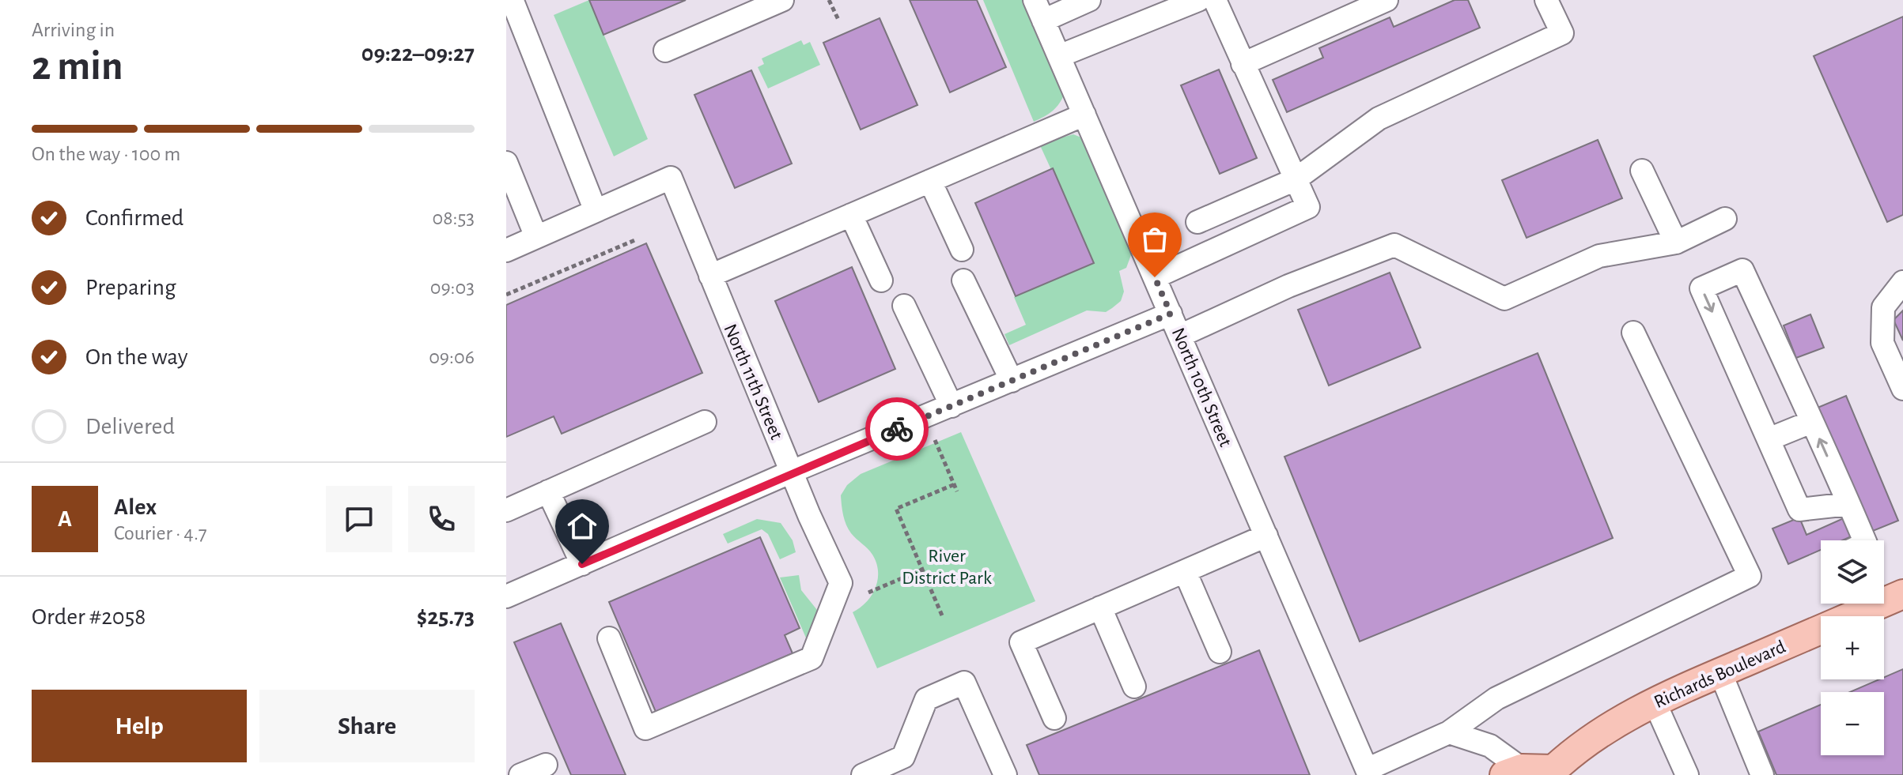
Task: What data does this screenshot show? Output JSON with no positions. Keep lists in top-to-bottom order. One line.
{"streets":{"main road":["Richards Boulevard"],"street":["North 11th Street","North 10th Street"]},"parks":["River District Park"],"page":{"heading":["2 min","Arriving in","09:22–09:27"],"panel":["Alex","Courier · 4.7","Order #2058","$25.73"],"bar":"On the way · 100 m","list":[["Confirmed","08:53"],["Preparing","09:03"],["On the way","09:06"],"Delivered"],"round":"A","map_buttons":["+","−"],"buttons":["Help","Share"]}}
